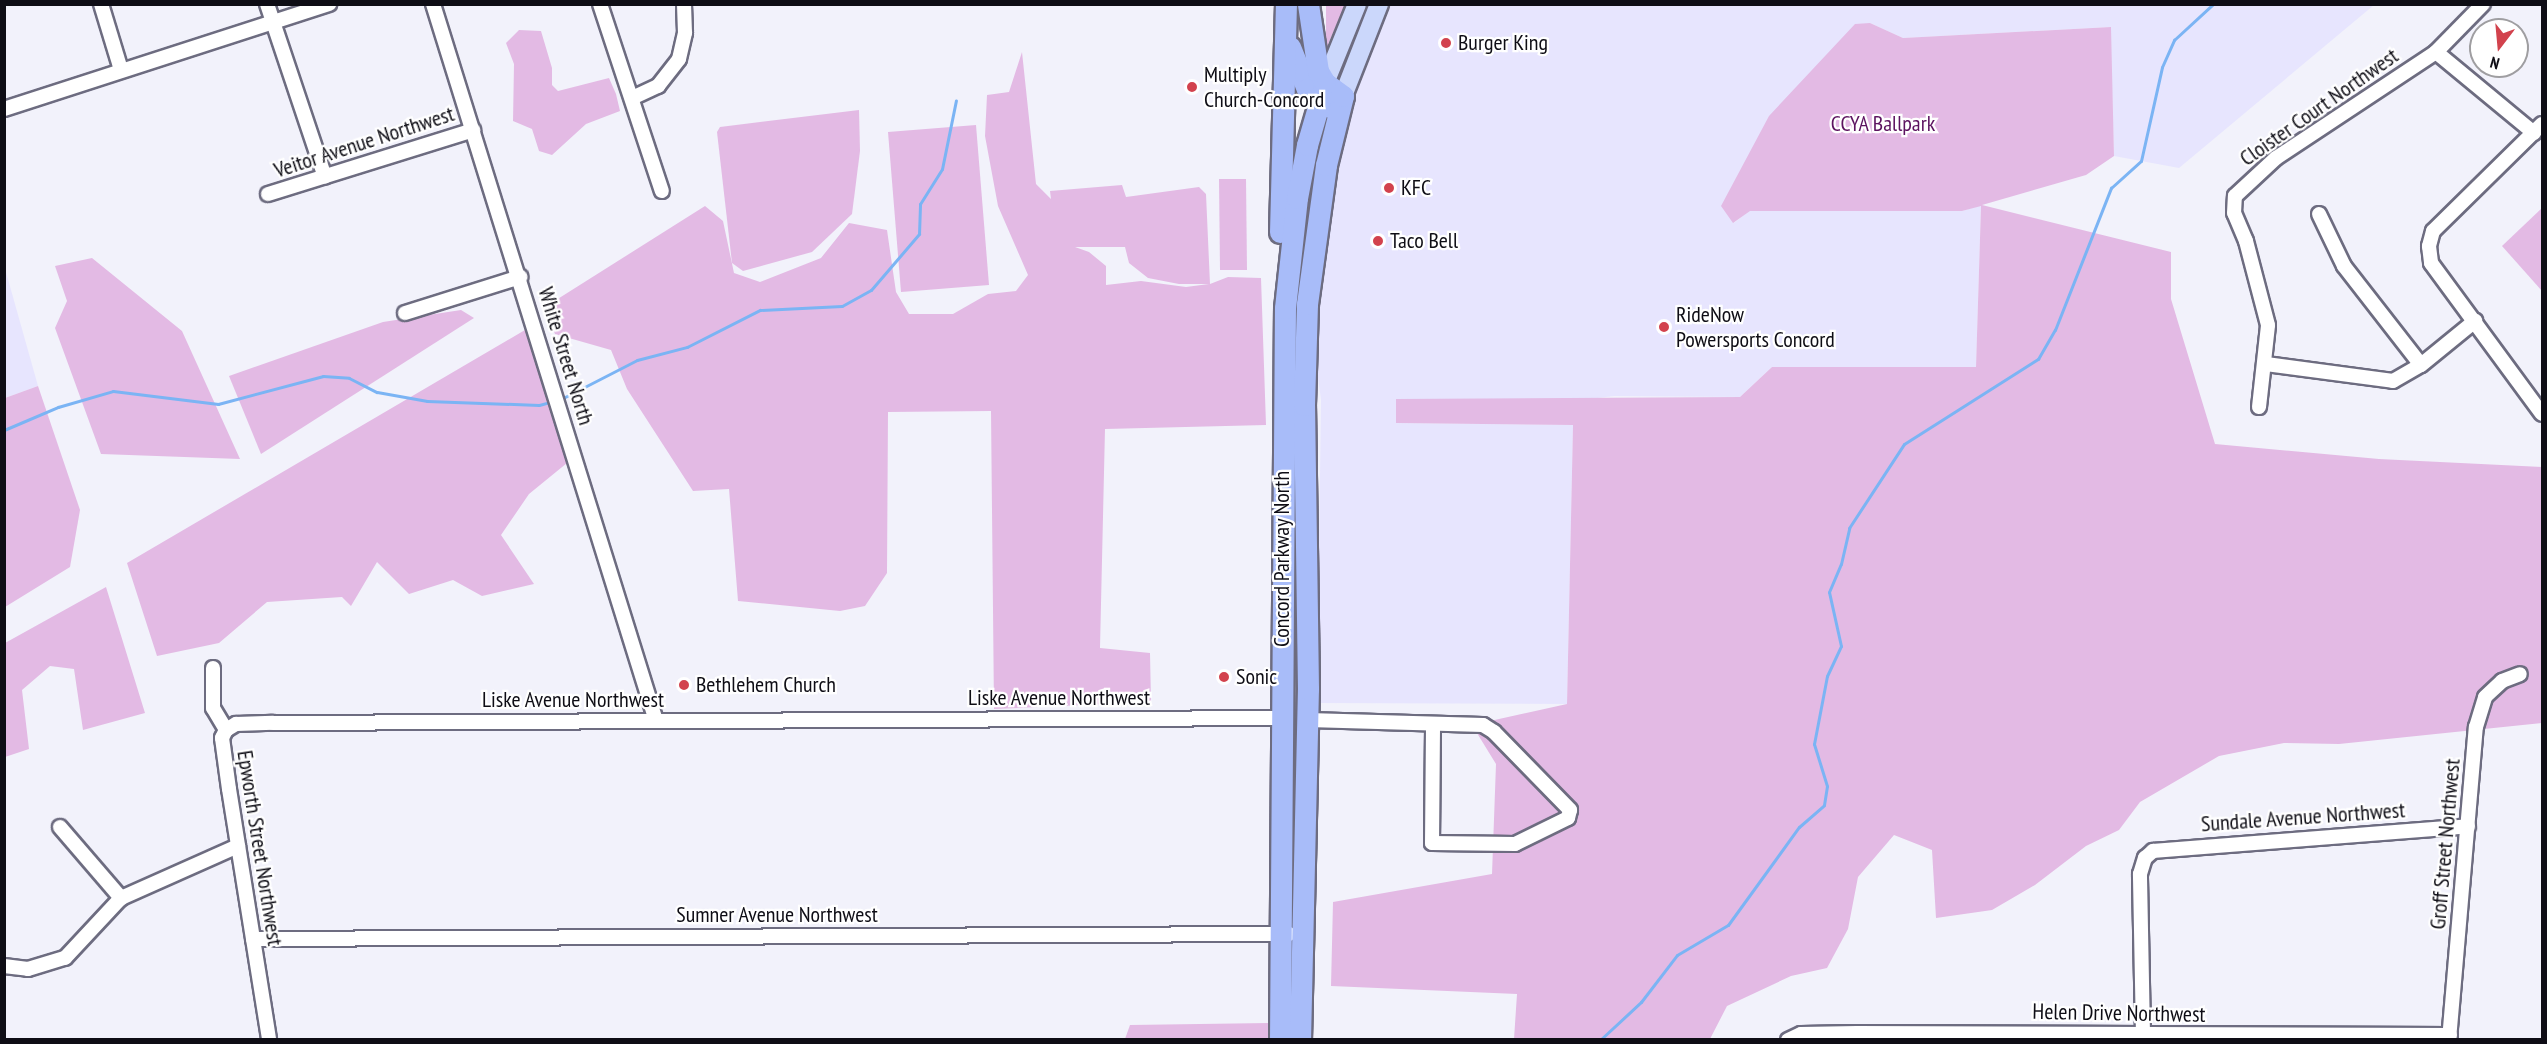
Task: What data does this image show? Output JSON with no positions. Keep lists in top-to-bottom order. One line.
{"streets":{"highway":["Concord Parkway North"],"street":["Cloister Court Northwest","Veitor Avenue Northwest","White Street North","Liske Avenue Northwest","Sundale Avenue Northwest","Groff Street Northwest","Epworth Street Northwest","Sumner Avenue Northwest","Helen Drive Northwest"]},"crossings":[["Veitor Avenue Northwest","White Street North"],["White Street North","Liske Avenue Northwest"],["Concord Parkway North","Liske Avenue Northwest"],["Concord Parkway North","Sumner Avenue Northwest"],["Liske Avenue Northwest","Epworth Street Northwest"],["Sundale Avenue Northwest","Groff Street Northwest"],["Sundale Avenue Northwest","Helen Drive Northwest"],["Groff Street Northwest","Helen Drive Northwest"],["Epworth Street Northwest","Sumner Avenue Northwest"]],"parks":["CCYA Ballpark"],"places":["Burger King","Multiply Church-Concord","KFC","Taco Bell","RideNow Powersports Concord","Sonic","Bethlehem Church"],"north":"bottom"}
